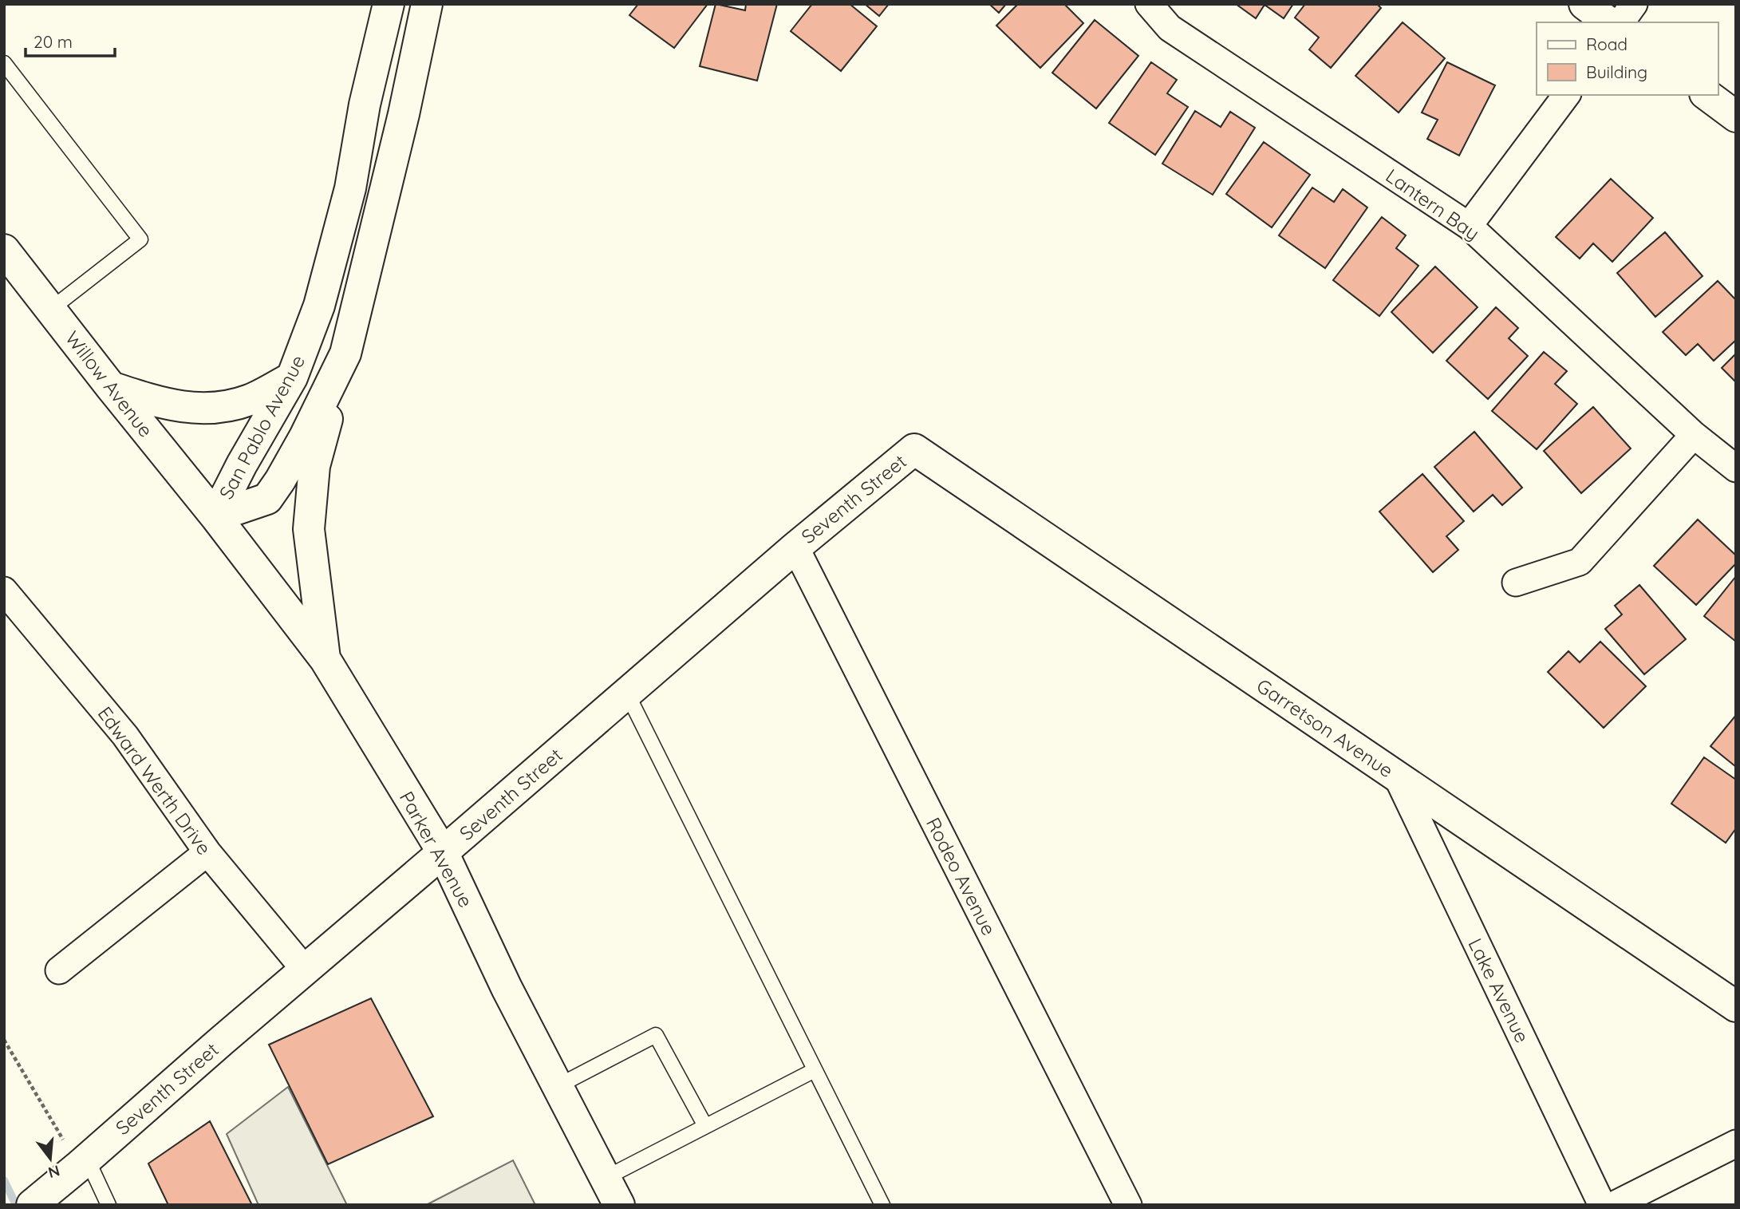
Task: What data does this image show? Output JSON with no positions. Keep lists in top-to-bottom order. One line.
{"streets":{"main road":["Willow Avenue","San Pablo Avenue","Seventh Street","Garretson Avenue","Parker Avenue"],"street":["Lantern Bay","Edward Werth Drive","Rodeo Avenue","Lake Avenue"]},"crossings":[["Willow Avenue","San Pablo Avenue"],["Willow Avenue","Parker Avenue"],["San Pablo Avenue","Parker Avenue"],["Seventh Street","Garretson Avenue"],["Seventh Street","Edward Werth Drive"],["Seventh Street","Parker Avenue"],["Seventh Street","Rodeo Avenue"],["Garretson Avenue","Lake Avenue"]],"legend":["Road","Building"],"scale_bar":"20 m","north":"bottom"}
